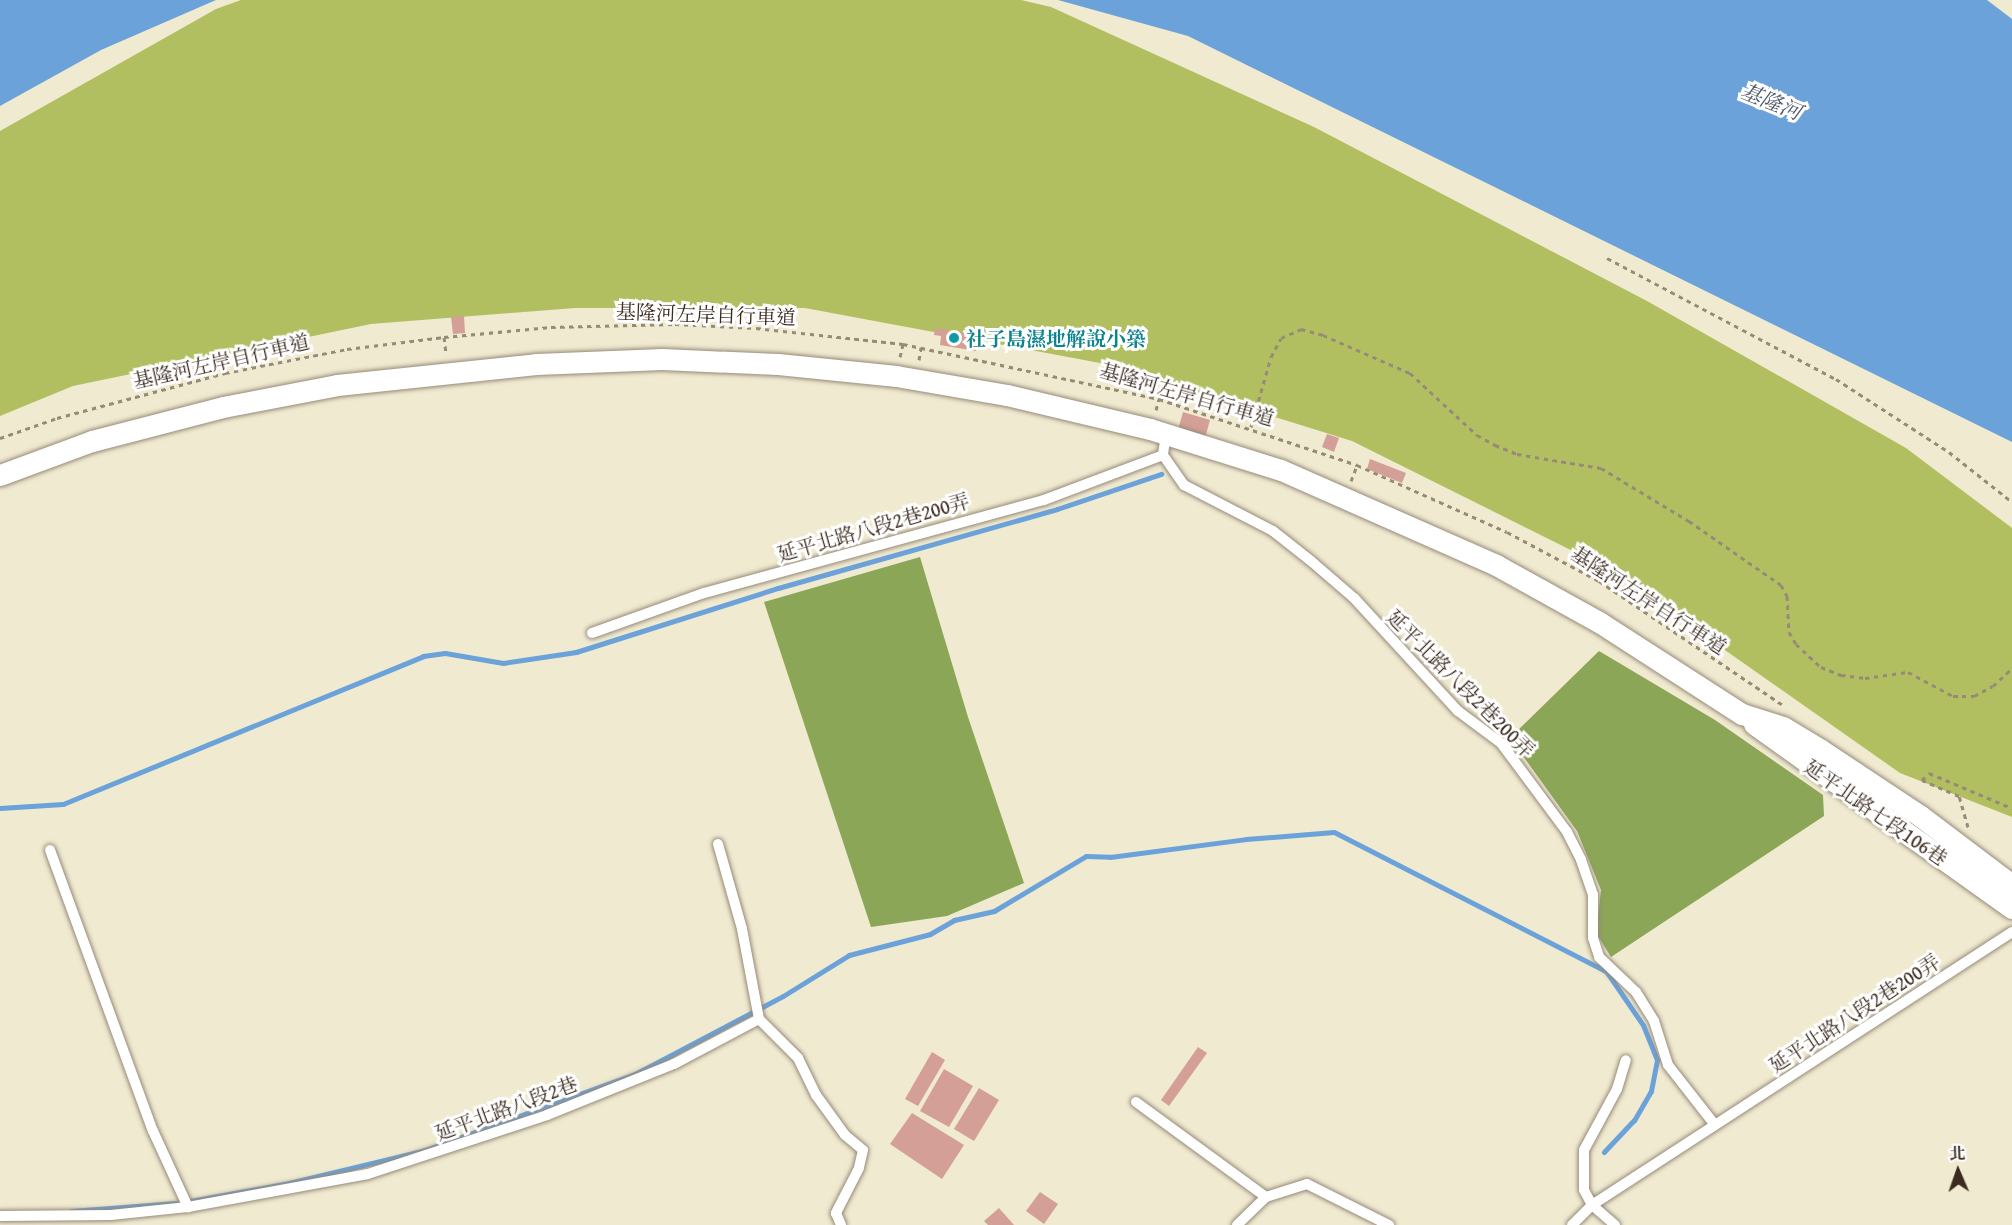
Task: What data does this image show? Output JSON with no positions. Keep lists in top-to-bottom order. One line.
{"streets":{"street":["延平北路七段106巷"],"lane":["延平北路八段2巷200弄","延平北路八段2巷"],"path":["基隆河左岸自行車道"]},"water":["基隆河"],"places":["社子島濕地解說小築"],"north":"top"}
